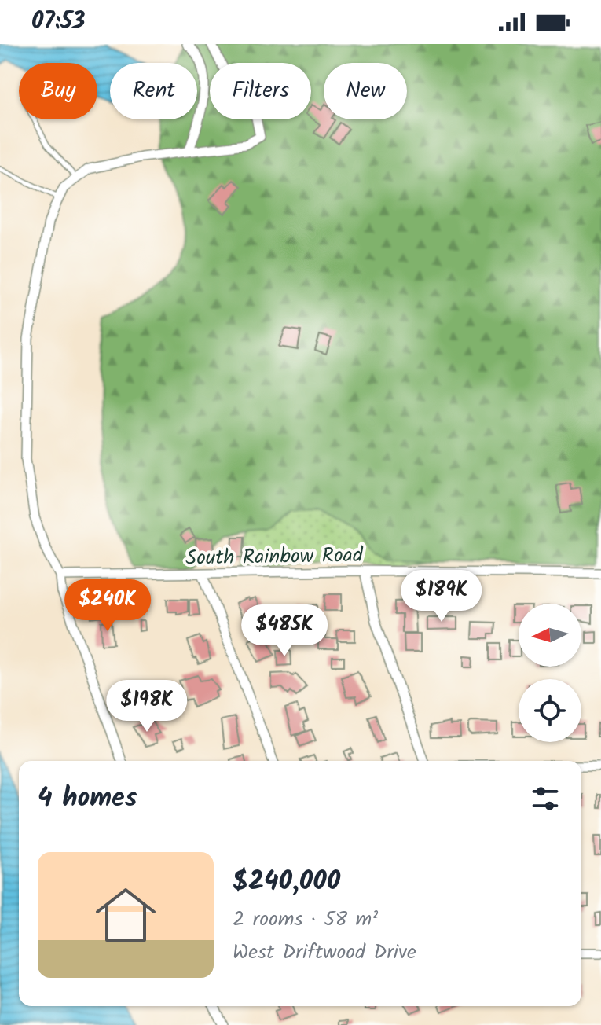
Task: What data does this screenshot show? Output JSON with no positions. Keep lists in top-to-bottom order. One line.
{"streets":{"street":["South Rainbow Road"]},"north":"left","page":{"status":"07:53","chip":["Buy","Rent","Filters","New"],"price":["$189K","$240K","$485K","$198K"],"heading":"4 homes","list":[{"name":"$240,000","note":"2 rooms · 58 m² · West Driftwood Drive"}]}}
